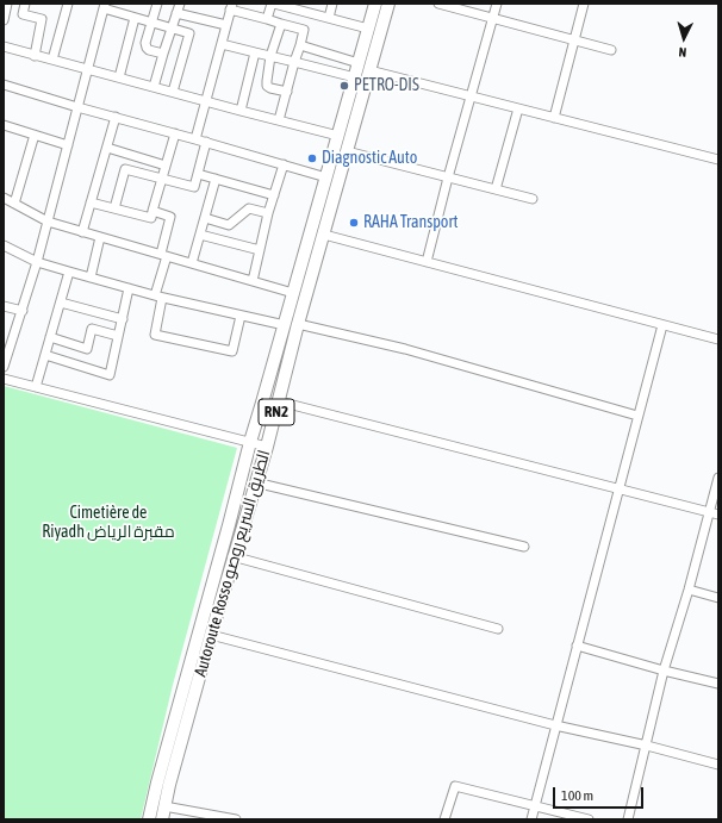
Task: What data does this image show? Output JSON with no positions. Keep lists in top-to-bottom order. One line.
{"streets":{"highway":["RN2","Autoroute Rosso الطريق السريع روصو"]},"parks":["Cimetière de Riyadh مقبرة الرياض"],"places":["PETRO-DIS","Diagnostic Auto","RAHA Transport"],"scale_bar":"100 m","north":"bottom"}
